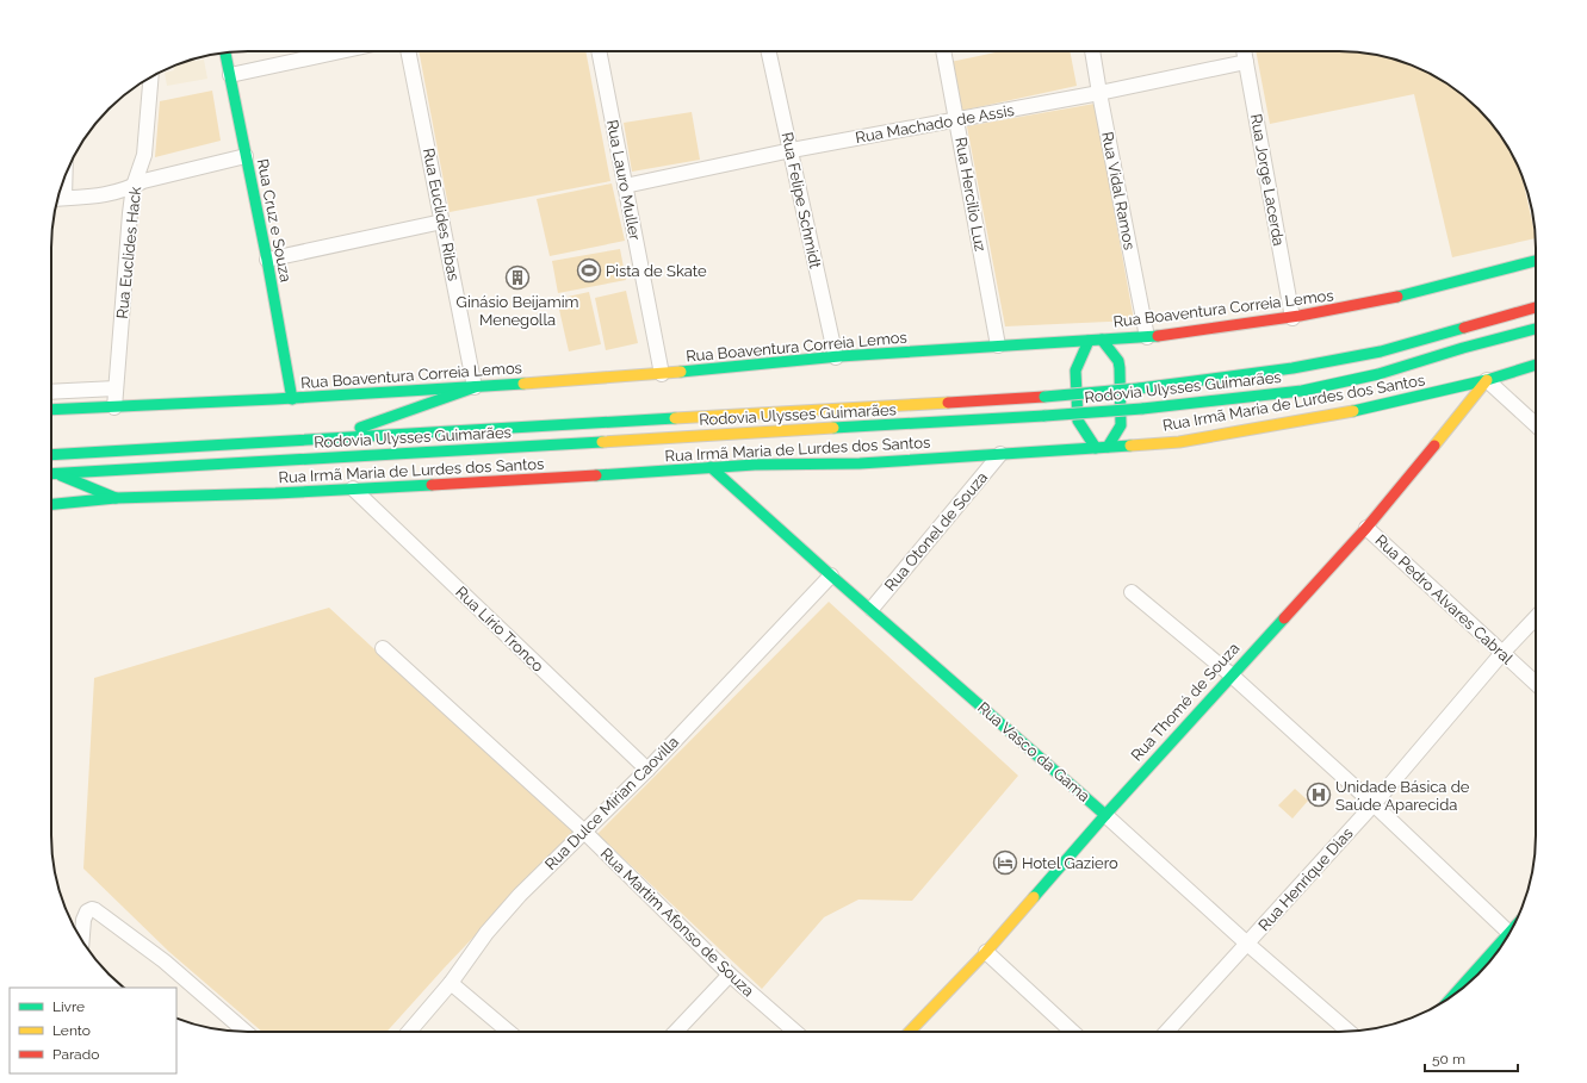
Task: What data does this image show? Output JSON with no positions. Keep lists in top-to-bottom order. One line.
{"streets":{"main road":["Rua Cruz e Souza","Rua Boaventura Correia Lemos","Rodovia Ulysses Guimarães","Rua Irmã Maria de Lurdes dos Santos","Rua Thomé de Souza","Rua Vasco da Gama"],"street":["Rua Machado de Assis","Rua Lauro Muller","Rua Jorge Lacerda","Rua Vidal Ramos","Rua Hercilio Luz","Rua Felipe Schmidt","Rua Euclides Ribas","Rua Euclides Hack","Rua Otonel de Souza","Rua Pedro Alvares Cabral","Rua Lírio Tronco","Rua Dulce Mirian Caovilla","Rua Henrique Dias","Rua Martim Afonso de Souza"]},"crossings":[["Rua Machado de Assis","Rua Lauro Muller"],["Rua Machado de Assis","Rua Jorge Lacerda"],["Rua Machado de Assis","Rua Vidal Ramos"],["Rua Machado de Assis","Rua Hercilio Luz"],["Rua Machado de Assis","Rua Felipe Schmidt"],["Rua Lauro Muller","Rua Boaventura Correia Lemos"],["Rua Jorge Lacerda","Rua Boaventura Correia Lemos"],["Rua Vidal Ramos","Rua Boaventura Correia Lemos"],["Rua Hercilio Luz","Rua Boaventura Correia Lemos"],["Rua Felipe Schmidt","Rua Boaventura Correia Lemos"],["Rua Euclides Ribas","Rua Boaventura Correia Lemos"],["Rua Cruz e Souza","Rua Boaventura Correia Lemos"],["Rua Euclides Hack","Rua Boaventura Correia Lemos"],["Rua Irmã Maria de Lurdes dos Santos","Rua Otonel de Souza"],["Rua Irmã Maria de Lurdes dos Santos","Rua Lírio Tronco"],["Rua Irmã Maria de Lurdes dos Santos","Rua Thomé de Souza"],["Rua Irmã Maria de Lurdes dos Santos","Rua Vasco da Gama"],["Rua Otonel de Souza","Rua Vasco da Gama"],["Rua Pedro Alvares Cabral","Rua Thomé de Souza"],["Rua Pedro Alvares Cabral","Rua Henrique Dias"],["Rua Lírio Tronco","Rua Dulce Mirian Caovilla"],["Rua Thomé de Souza","Rua Vasco da Gama"],["Rua Vasco da Gama","Rua Dulce Mirian Caovilla"],["Rua Vasco da Gama","Rua Henrique Dias"],["Rua Dulce Mirian Caovilla","Rua Martim Afonso de Souza"]],"places":{"sports":["Pista de Skate"],"building":["Ginásio Beijamim Menegolla"],"hospital":["Unidade Básica de Saúde Aparecida"],"hotel":["Hotel Gaziero"]},"legend":["Livre","Lento","Parado"],"scale_bar":"50 m"}
